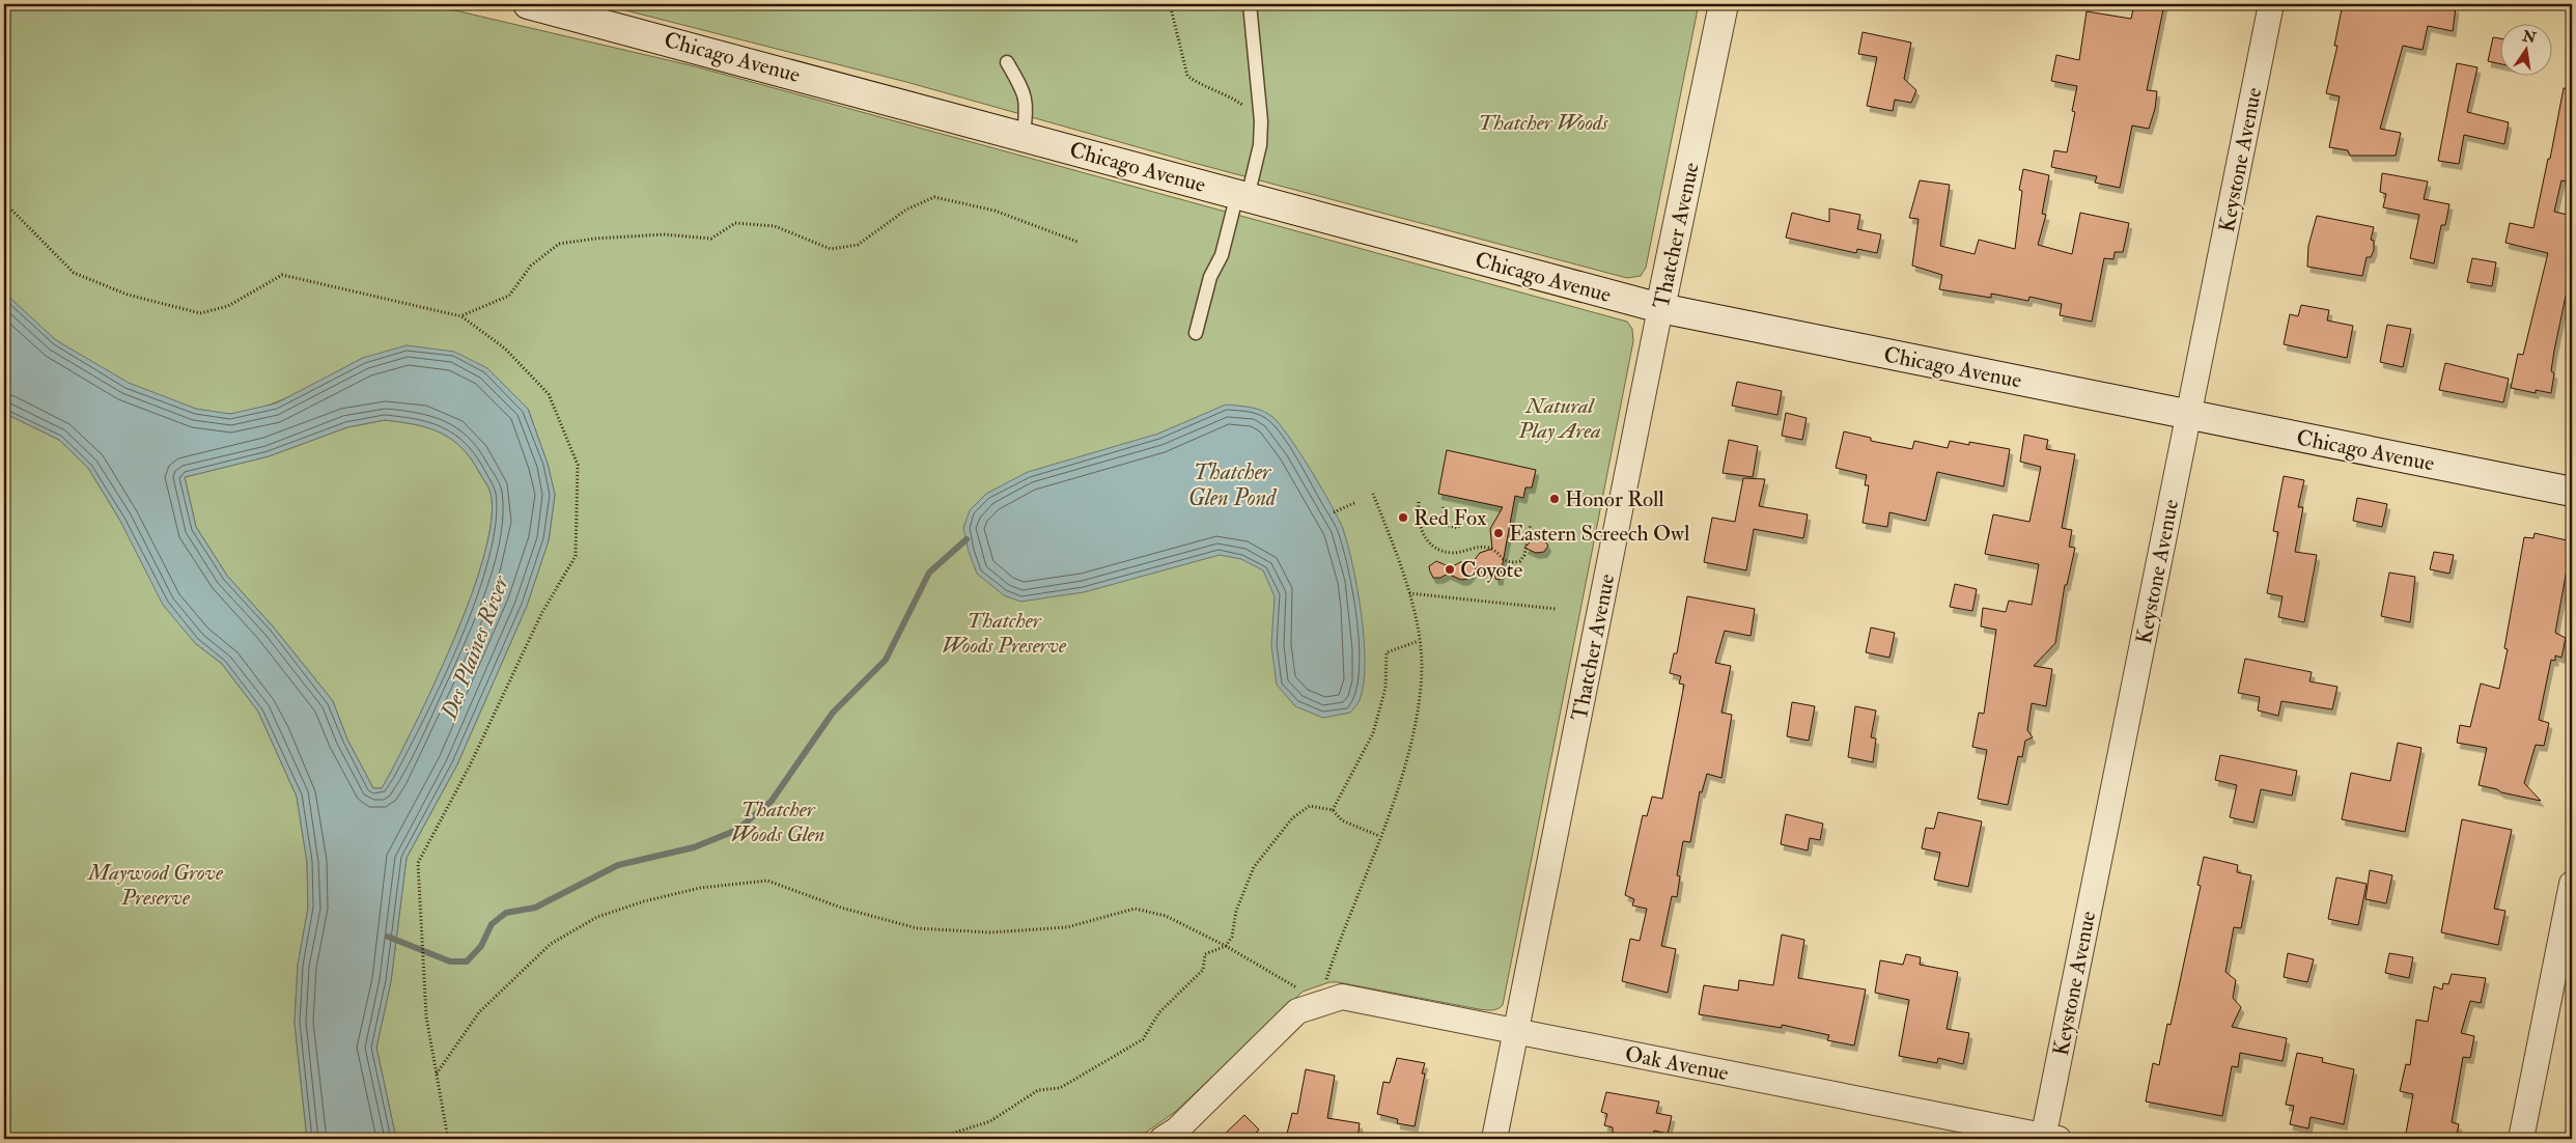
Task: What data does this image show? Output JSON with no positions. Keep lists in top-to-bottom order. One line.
{"streets":{"main road":["Chicago Avenue","Thatcher Avenue"],"street":["Keystone Avenue","Oak Avenue"]},"crossings":[["Chicago Avenue","Keystone Avenue"],["Chicago Avenue","Thatcher Avenue"],["Keystone Avenue","Oak Avenue"],["Thatcher Avenue","Oak Avenue"]],"water":["Thatcher Glen Pond","Des Plaines River"],"parks":["Thatcher Woods","Natural Play Area","Thatcher Woods Preserve","Thatcher Woods Glen","Maywood Grove Preserve"],"places":["Honor Roll","Red Fox","Eastern Screech Owl","Coyote"],"north":"top"}
